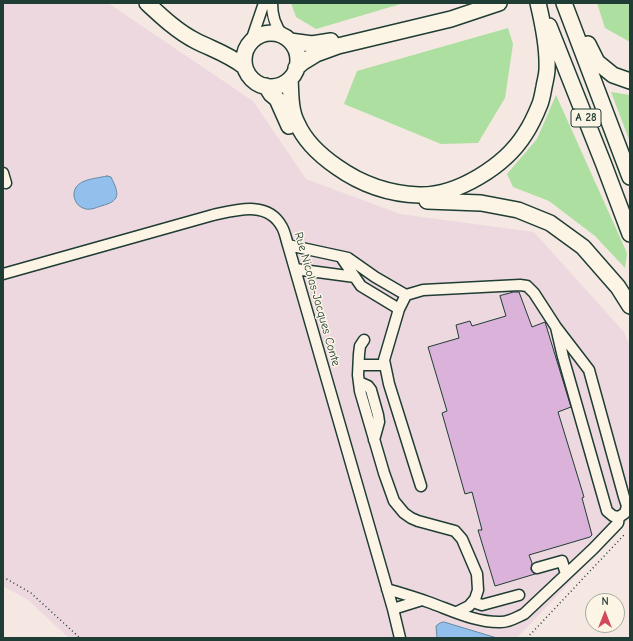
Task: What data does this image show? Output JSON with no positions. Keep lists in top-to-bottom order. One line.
{"streets":{"highway":["A 28"],"lane":["Rue Nicolas-Jacques Conte"]},"north":"top"}
